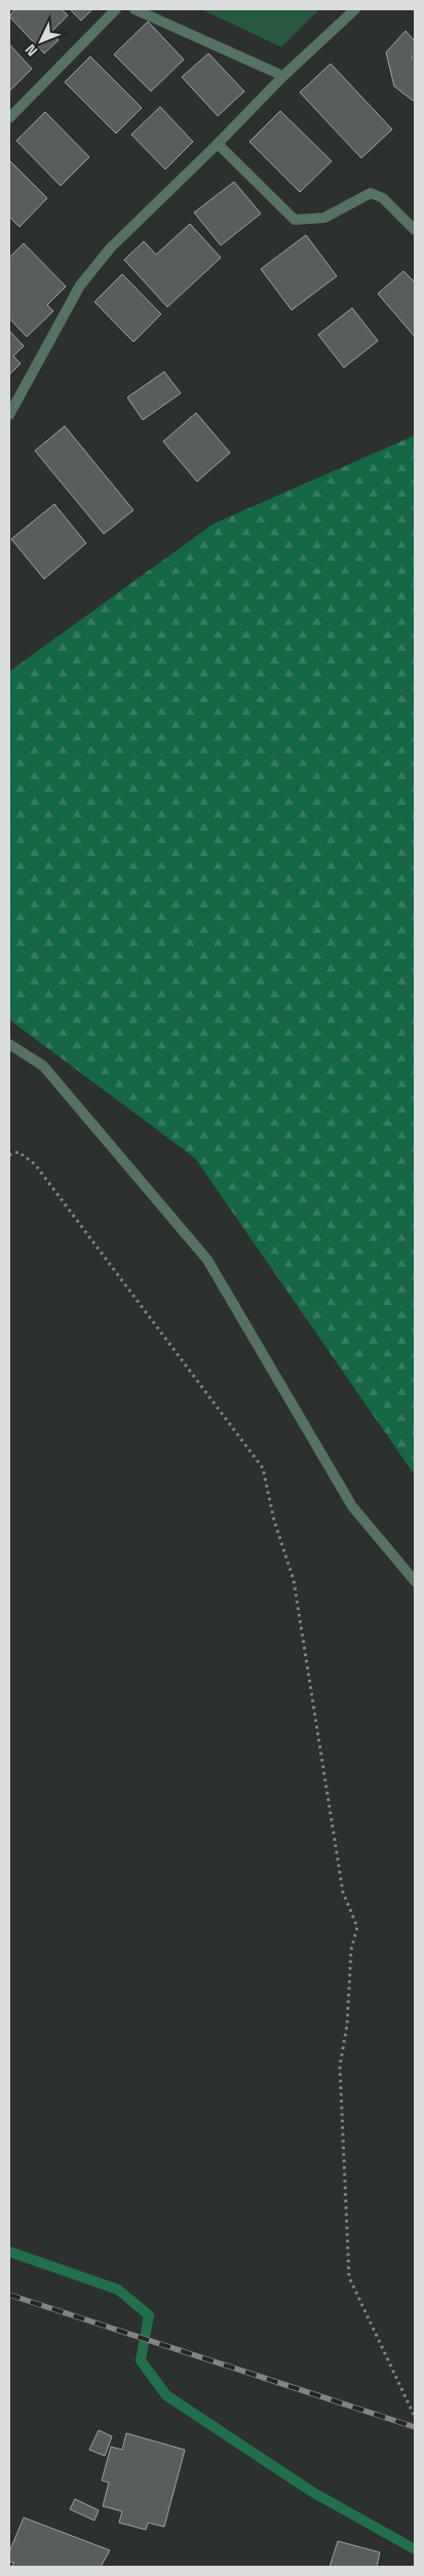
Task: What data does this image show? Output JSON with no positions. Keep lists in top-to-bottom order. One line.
{"north":"bottom left"}
